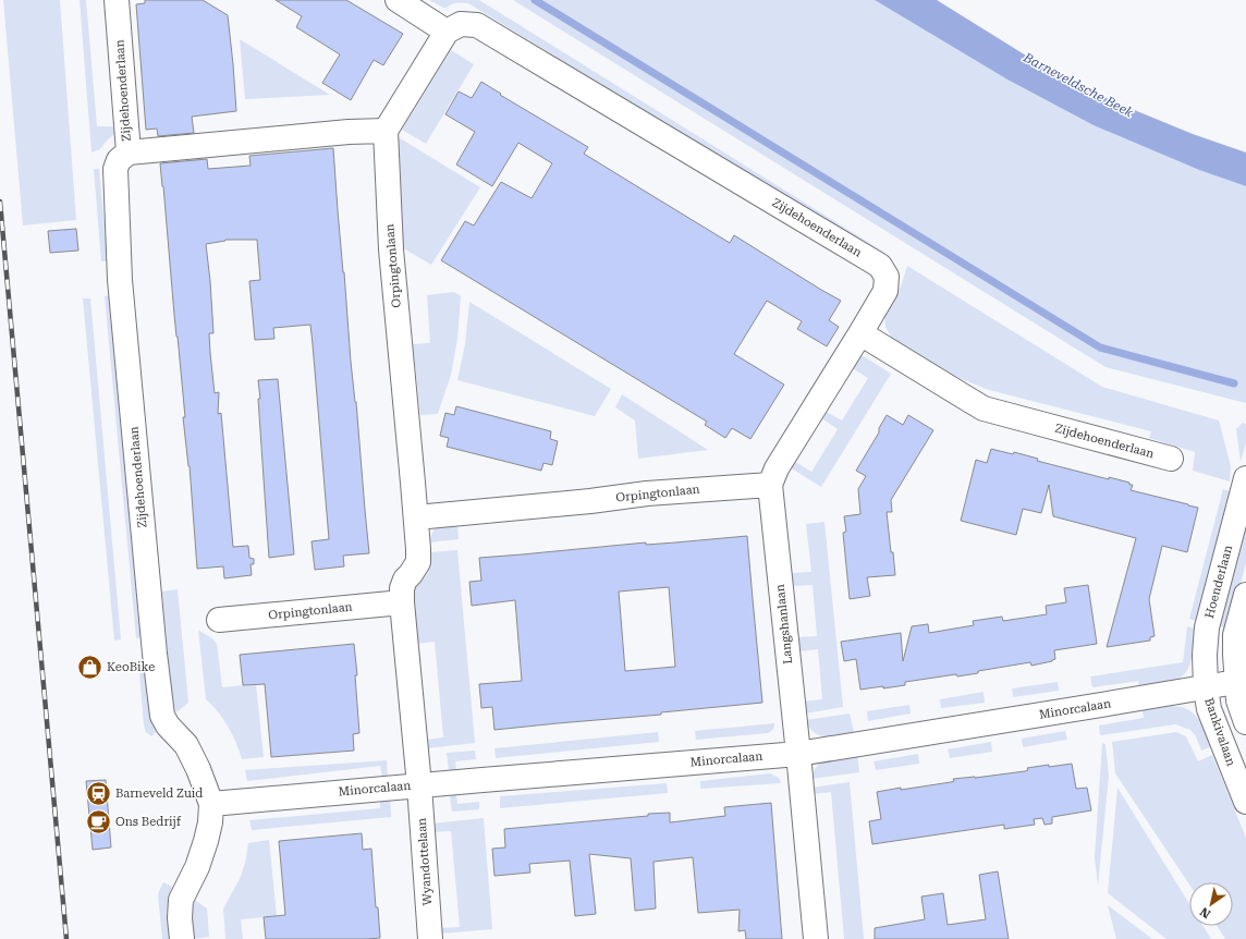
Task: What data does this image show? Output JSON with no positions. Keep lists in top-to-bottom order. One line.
{"streets":{"street":["Zijdehoenderlaan","Orpingtonlaan","Hoenderlaan","Langshanlaan","Minorcalaan","Bankivalaan","Wyandottelaan"]},"crossings":[["Zijdehoenderlaan","Langshanlaan"],["Zijdehoenderlaan","Minorcalaan"],["Orpingtonlaan","Langshanlaan"],["Orpingtonlaan","Minorcalaan"],["Orpingtonlaan","Wyandottelaan"],["Hoenderlaan","Minorcalaan"],["Hoenderlaan","Bankivalaan"],["Langshanlaan","Minorcalaan"],["Minorcalaan","Bankivalaan"],["Minorcalaan","Wyandottelaan"]],"water":["Barneveldsche Beek"],"places":{"shop":["KeoBike"],"station":["Barneveld Zuid"],"cafe":["Ons Bedrijf"]},"north":"bottom left"}
